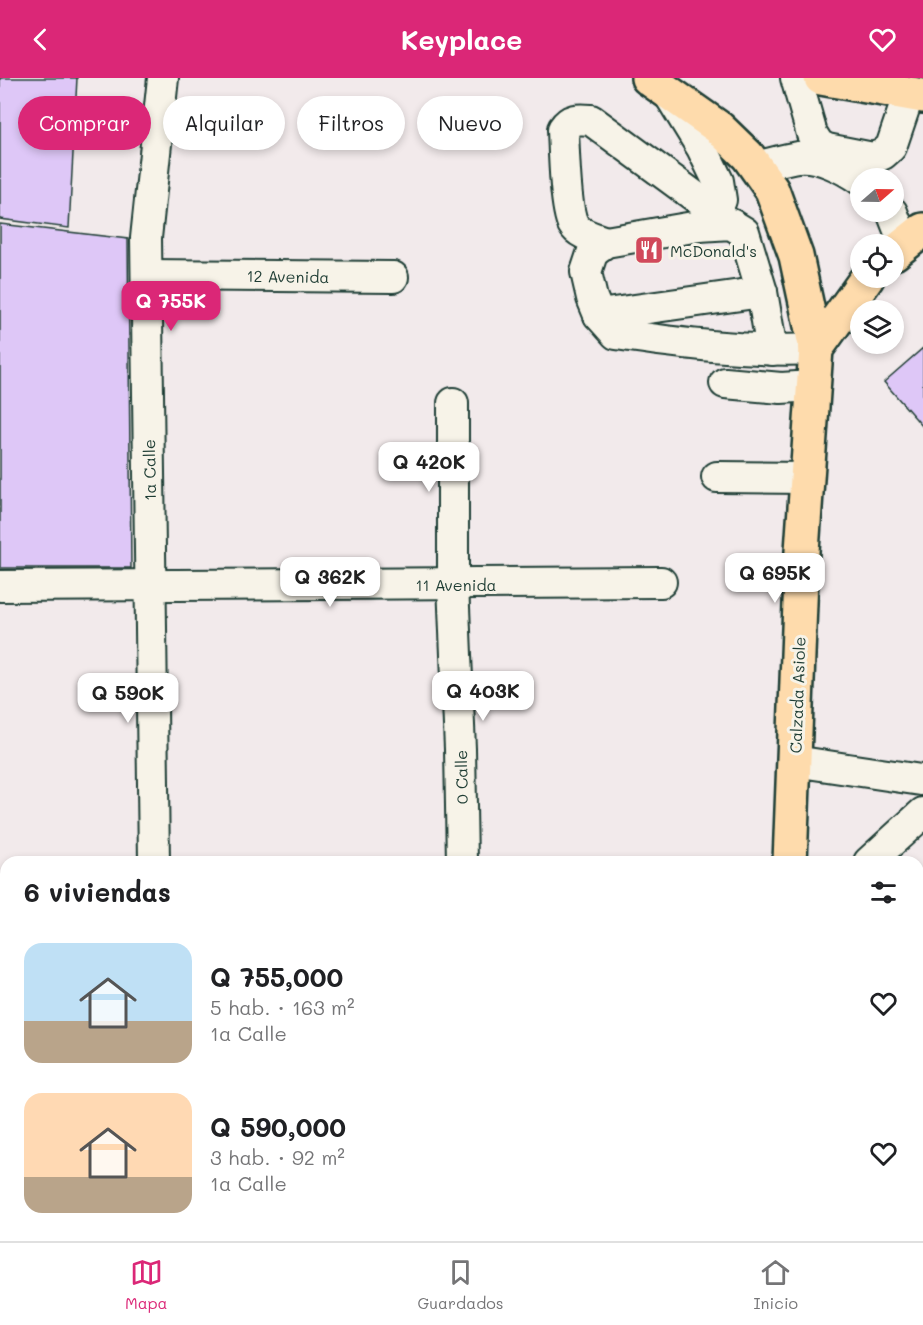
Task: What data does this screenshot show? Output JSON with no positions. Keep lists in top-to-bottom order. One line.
{"streets":{"main road":["Calzada Asiole"],"street":["12 Avenida","1a Calle","11 Avenida","0 Calle"]},"crossings":[["12 Avenida","1a Calle"],["1a Calle","11 Avenida"],["11 Avenida","0 Calle"]],"places":{"restaurant":["McDonald's"]},"north":"right","page":{"header":"Keyplace","chip":["Comprar","Alquilar","Filtros","Nuevo"],"price":["Q 755K","Q 420K","Q 695K","Q 362K","Q 403K","Q 590K"],"heading":"6 viviendas","list":[{"name":"Q 755,000","note":"5 hab. · 163 m² · 1a Calle"},{"name":"Q 590,000","note":"3 hab. · 92 m² · 1a Calle"}],"tabs":["Mapa","Guardados","Inicio"]}}
